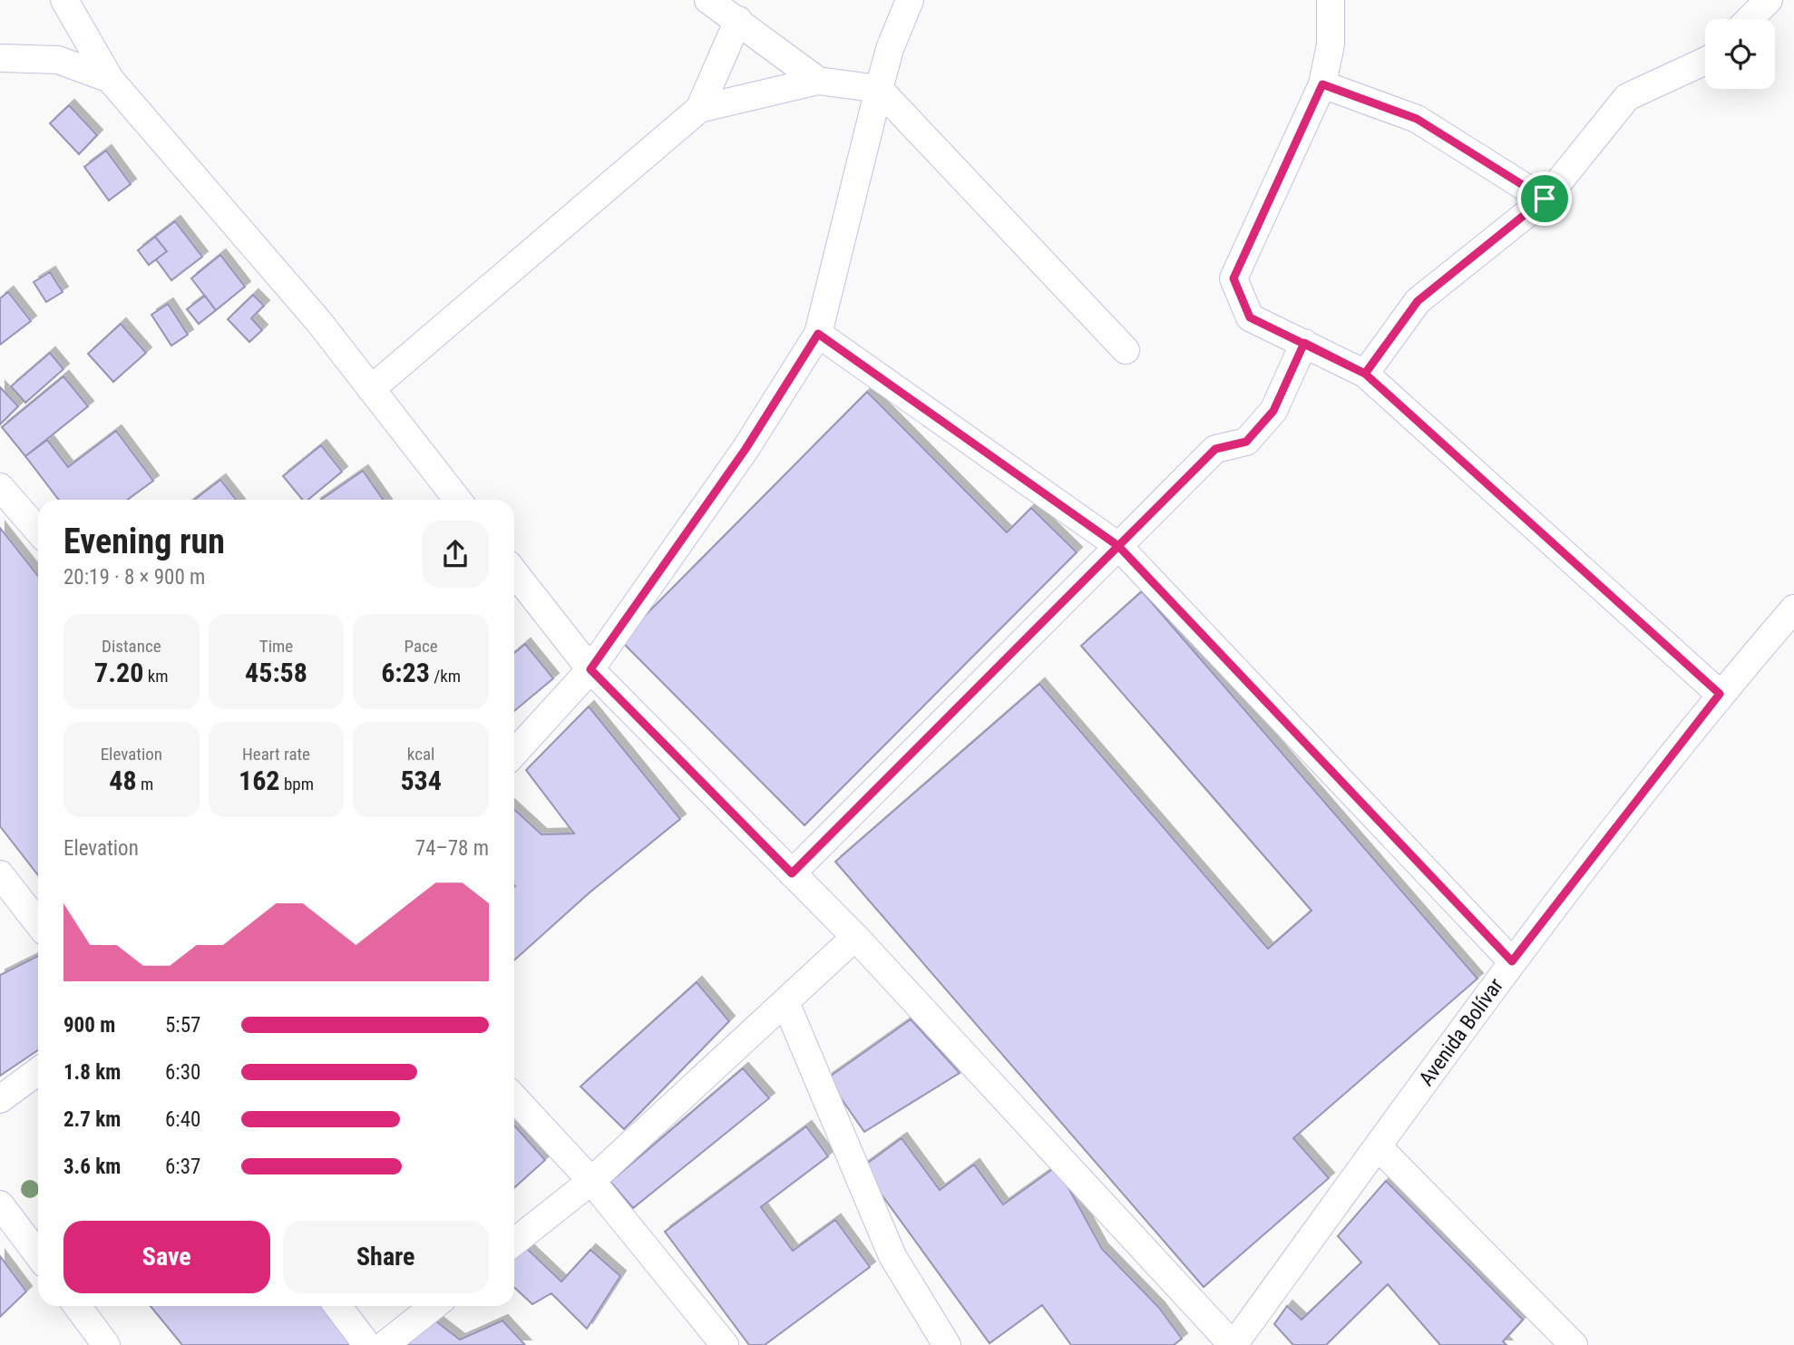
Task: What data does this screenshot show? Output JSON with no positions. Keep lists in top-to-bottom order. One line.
{"streets":{"street":["Avenida Bolívar"]},"page":{"heading":["Evening run","20:19 · 8 × 900 m"],"stats":[["Distance","7.20 km"],["Time","45:58"],["Pace","6:23 /km"],["Elevation","48 m"],["Heart rate","162 bpm"],["kcal","534"]],"chart":["Elevation","74–78 m"],"list":[{"name":"900 m","note":"5:57"},{"name":"1.8 km","note":"6:30"},{"name":"2.7 km","note":"6:40"},{"name":"3.6 km","note":"6:37"}],"buttons":["Save","Share"]}}
